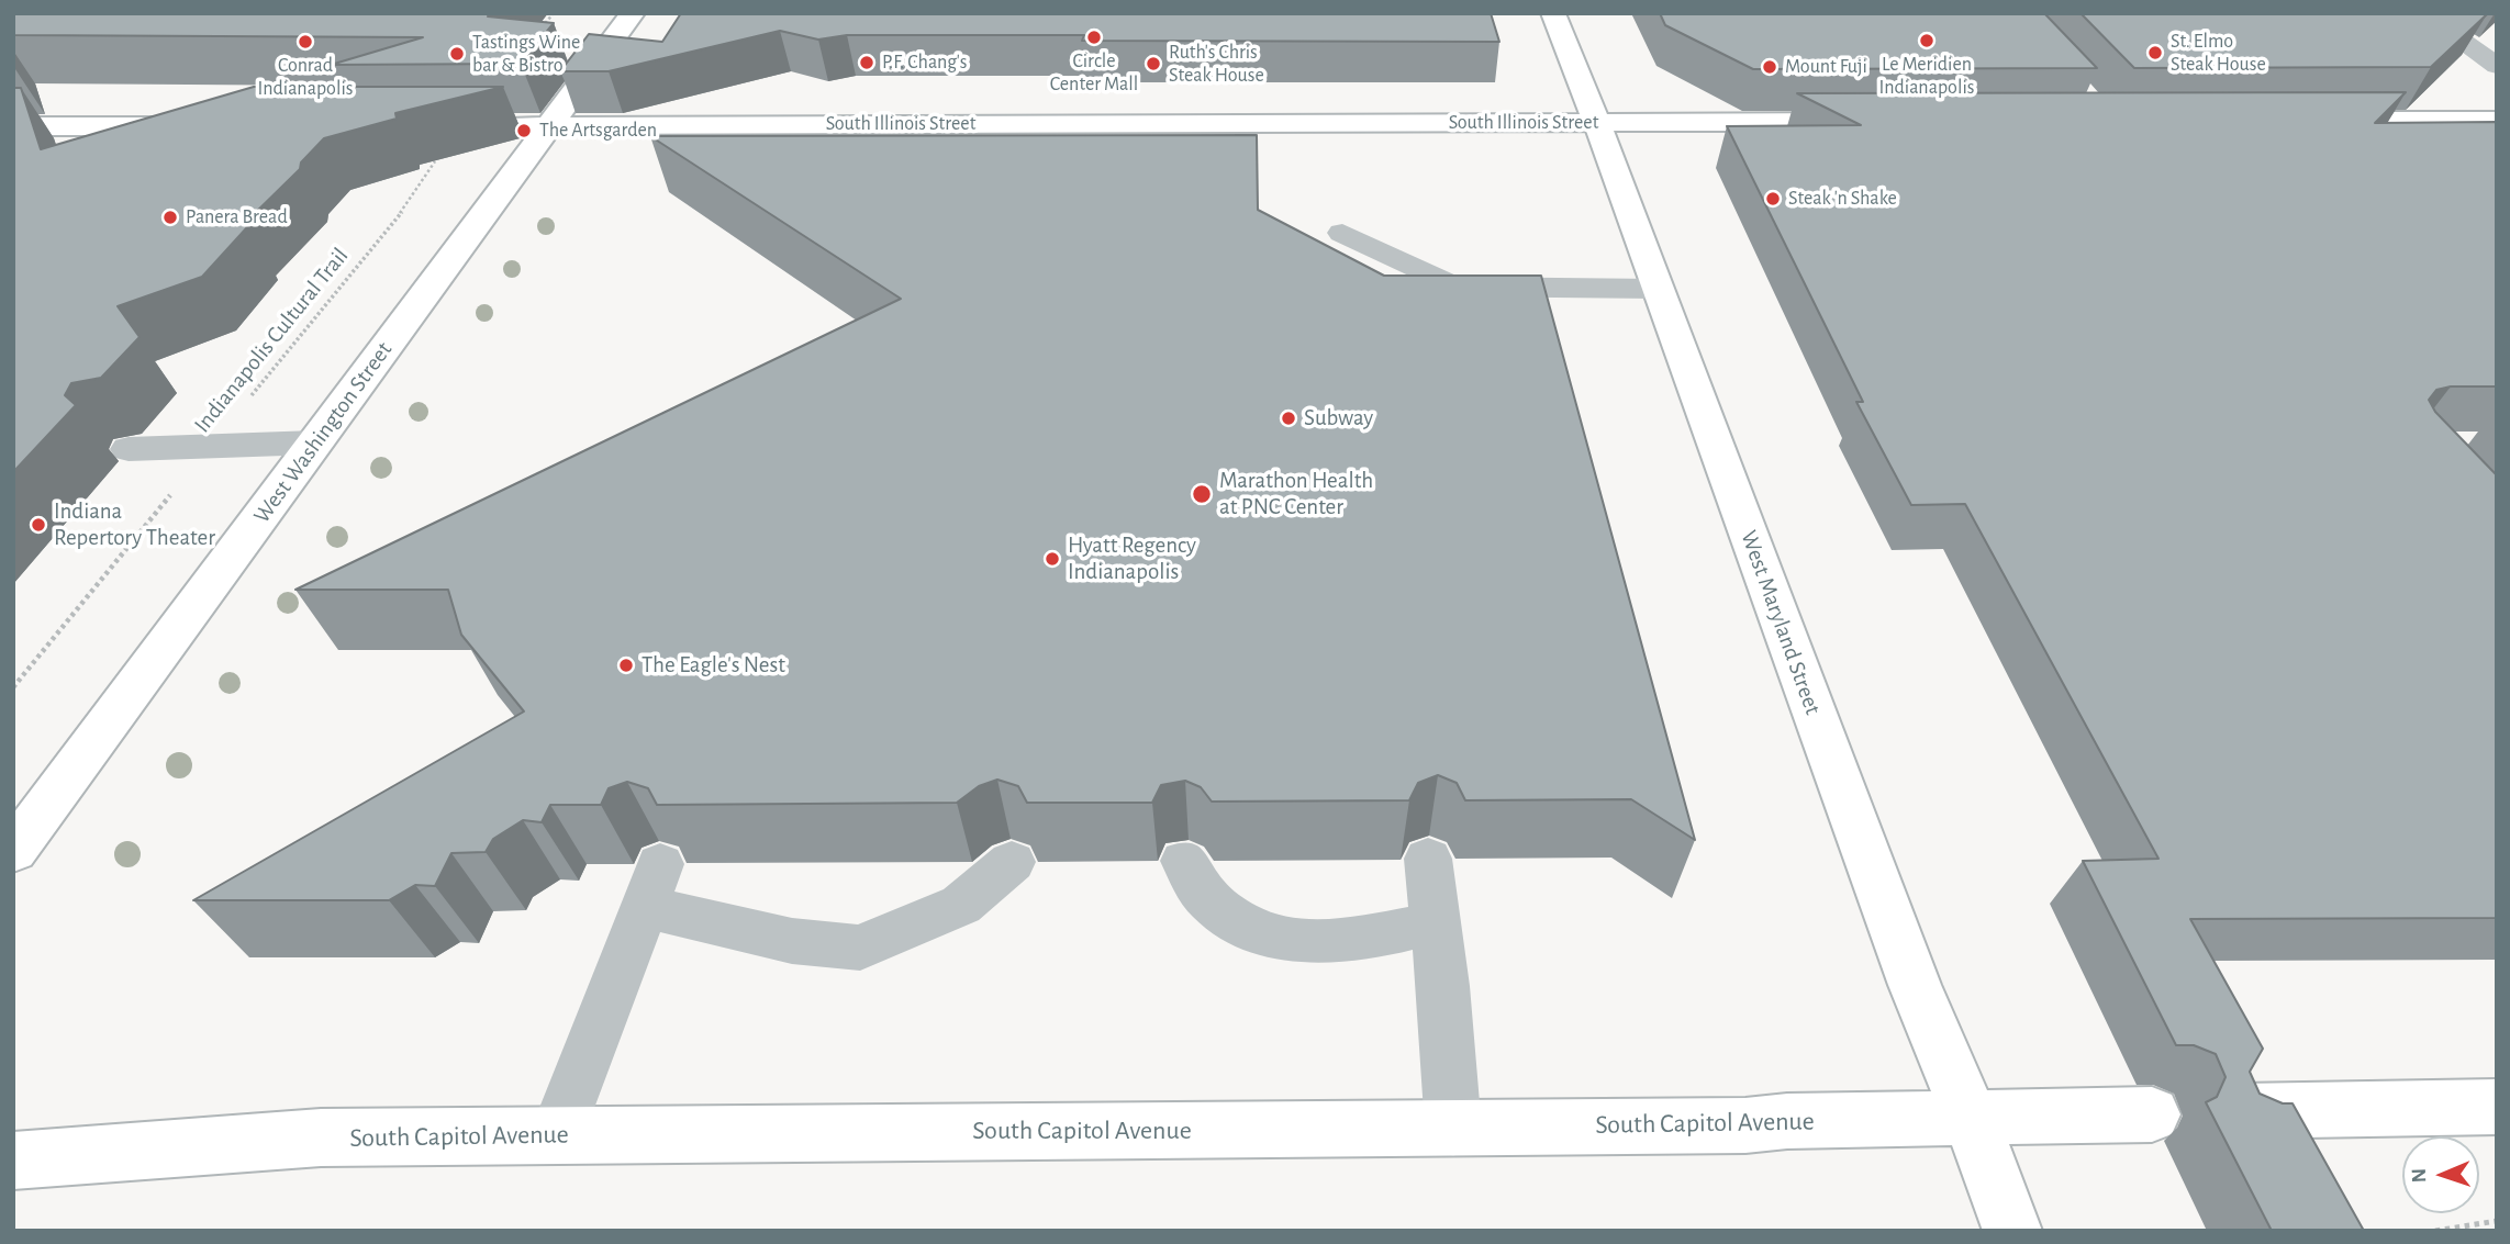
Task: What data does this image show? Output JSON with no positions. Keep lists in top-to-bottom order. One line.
{"streets":{"main road":["South Illinois Street","West Washington Street","West Maryland Street","South Capitol Avenue"],"path":["Indianapolis Cultural Trail"]},"crossings":[["South Illinois Street","Indianapolis Cultural Trail"],["South Illinois Street","West Washington Street"],["South Illinois Street","West Maryland Street"],["West Maryland Street","South Capitol Avenue"]],"places":["Circle Center Mall","Le Meridien Indianapolis","Conrad Indianapolis","St. Elmo Steak House","Tastings Wine bar & Bistro","P.F. Chang's","Ruth's Chris Steak House","Mount Fuji","The Artsgarden","Steak 'n Shake","Panera Bread","Subway","Marathon Health at PNC Center","Indiana Repertory Theater","Hyatt Regency Indianapolis","The Eagle's Nest"],"north":"left"}
